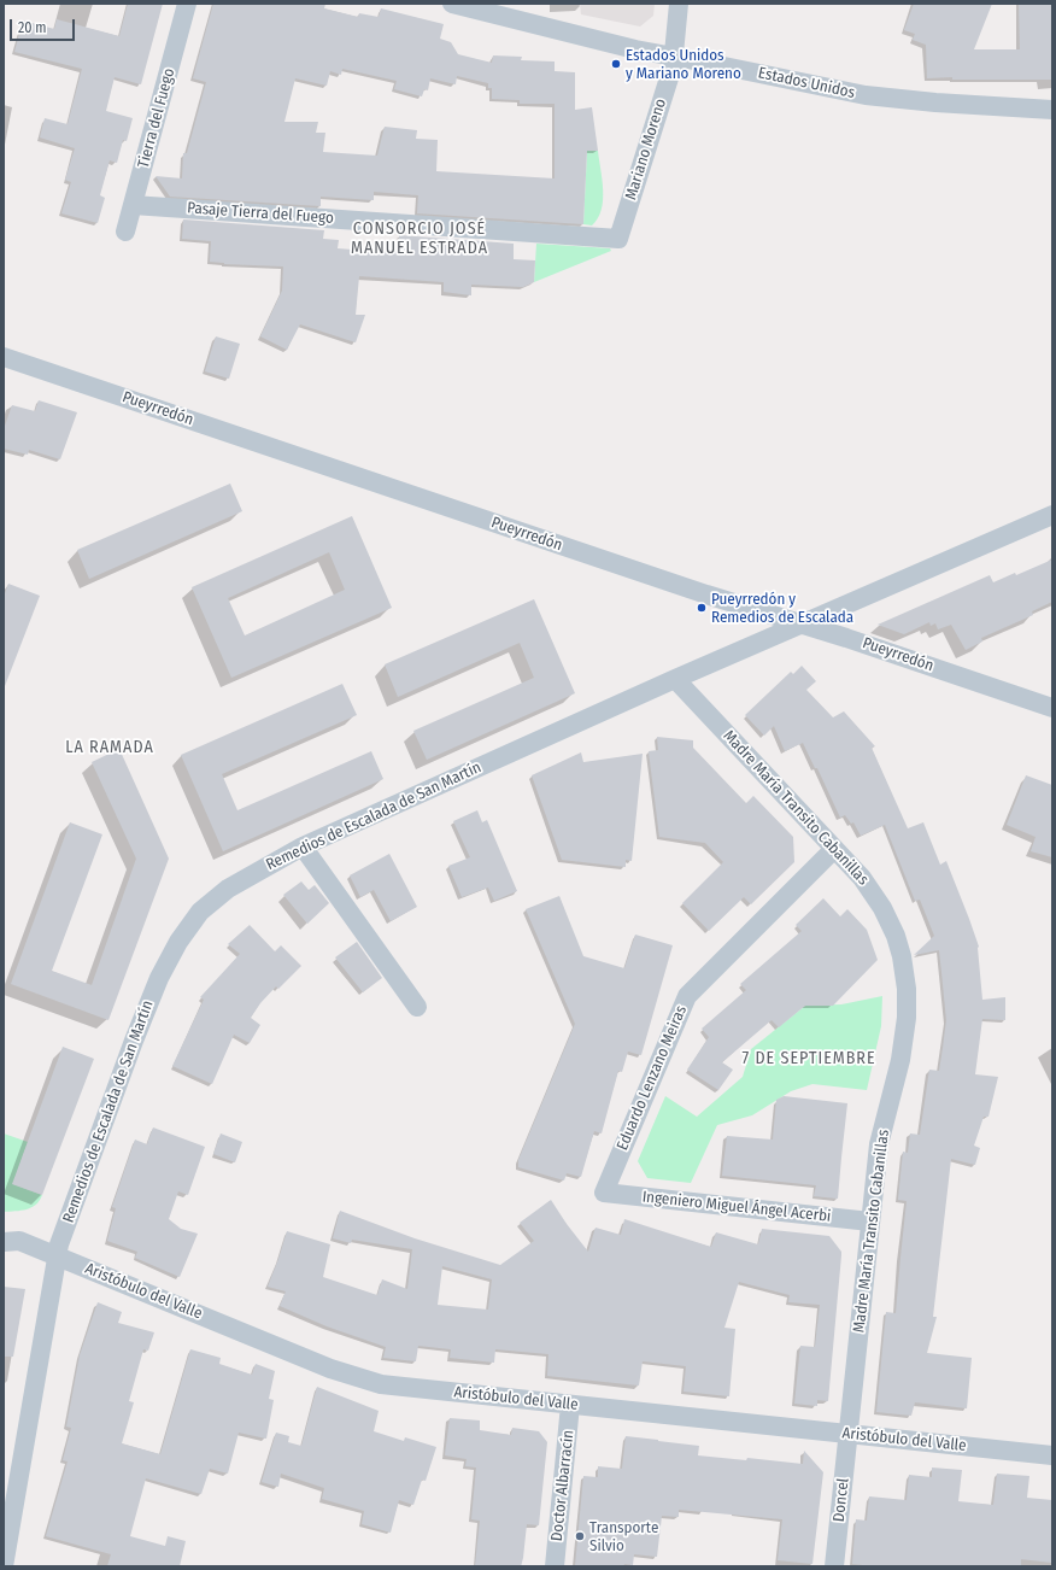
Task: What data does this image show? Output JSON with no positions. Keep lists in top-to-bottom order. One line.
{"streets":{"street":["Estados Unidos","Tierra del Fuego","Mariano Moreno","Pasaje Tierra del Fuego","Pueyrredón","Madre María Transito Cabanillas","Remedios de Escalada de San Martín","Eduardo Lenzano Meiras","Ingeniero Miguel Ángel Acerbi","Aristóbulo del Valle","Doctor Albarracín","Doncel"]},"crossings":[["Estados Unidos","Mariano Moreno"],["Tierra del Fuego","Pasaje Tierra del Fuego"],["Mariano Moreno","Pasaje Tierra del Fuego"],["Pueyrredón","Remedios de Escalada de San Martín"],["Madre María Transito Cabanillas","Remedios de Escalada de San Martín"],["Madre María Transito Cabanillas","Eduardo Lenzano Meiras"],["Madre María Transito Cabanillas","Ingeniero Miguel Ángel Acerbi"],["Madre María Transito Cabanillas","Aristóbulo del Valle"],["Madre María Transito Cabanillas","Doncel"],["Remedios de Escalada de San Martín","Aristóbulo del Valle"],["Eduardo Lenzano Meiras","Ingeniero Miguel Ángel Acerbi"],["Aristóbulo del Valle","Doctor Albarracín"],["Aristóbulo del Valle","Doncel"]],"districts":["CONSORCIO JOSÉ MANUEL ESTRADA","LA RAMADA","7 DE SEPTIEMBRE"],"places":["Estados Unidos y Mariano Moreno","Pueyrredón y Remedios de Escalada","Transporte Silvio"],"scale_bar":"20 m"}
